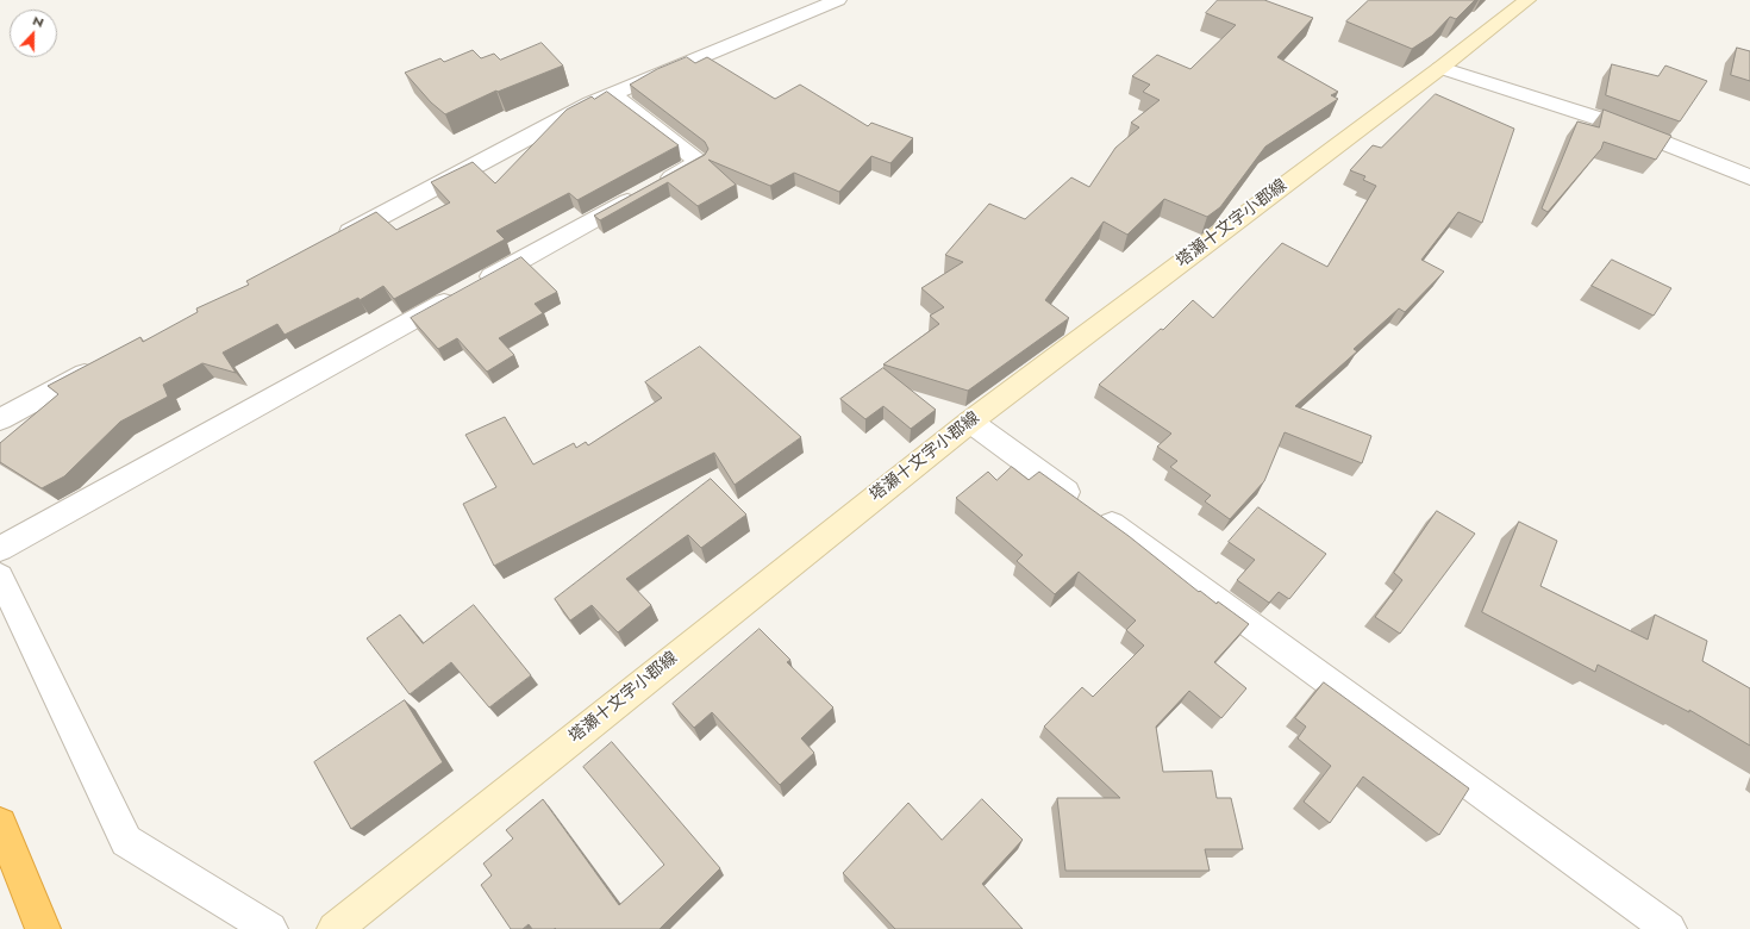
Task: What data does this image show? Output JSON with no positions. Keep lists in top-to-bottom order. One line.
{"streets":{"main road":["塔瀬十文字小郡線"]},"north":"top"}
